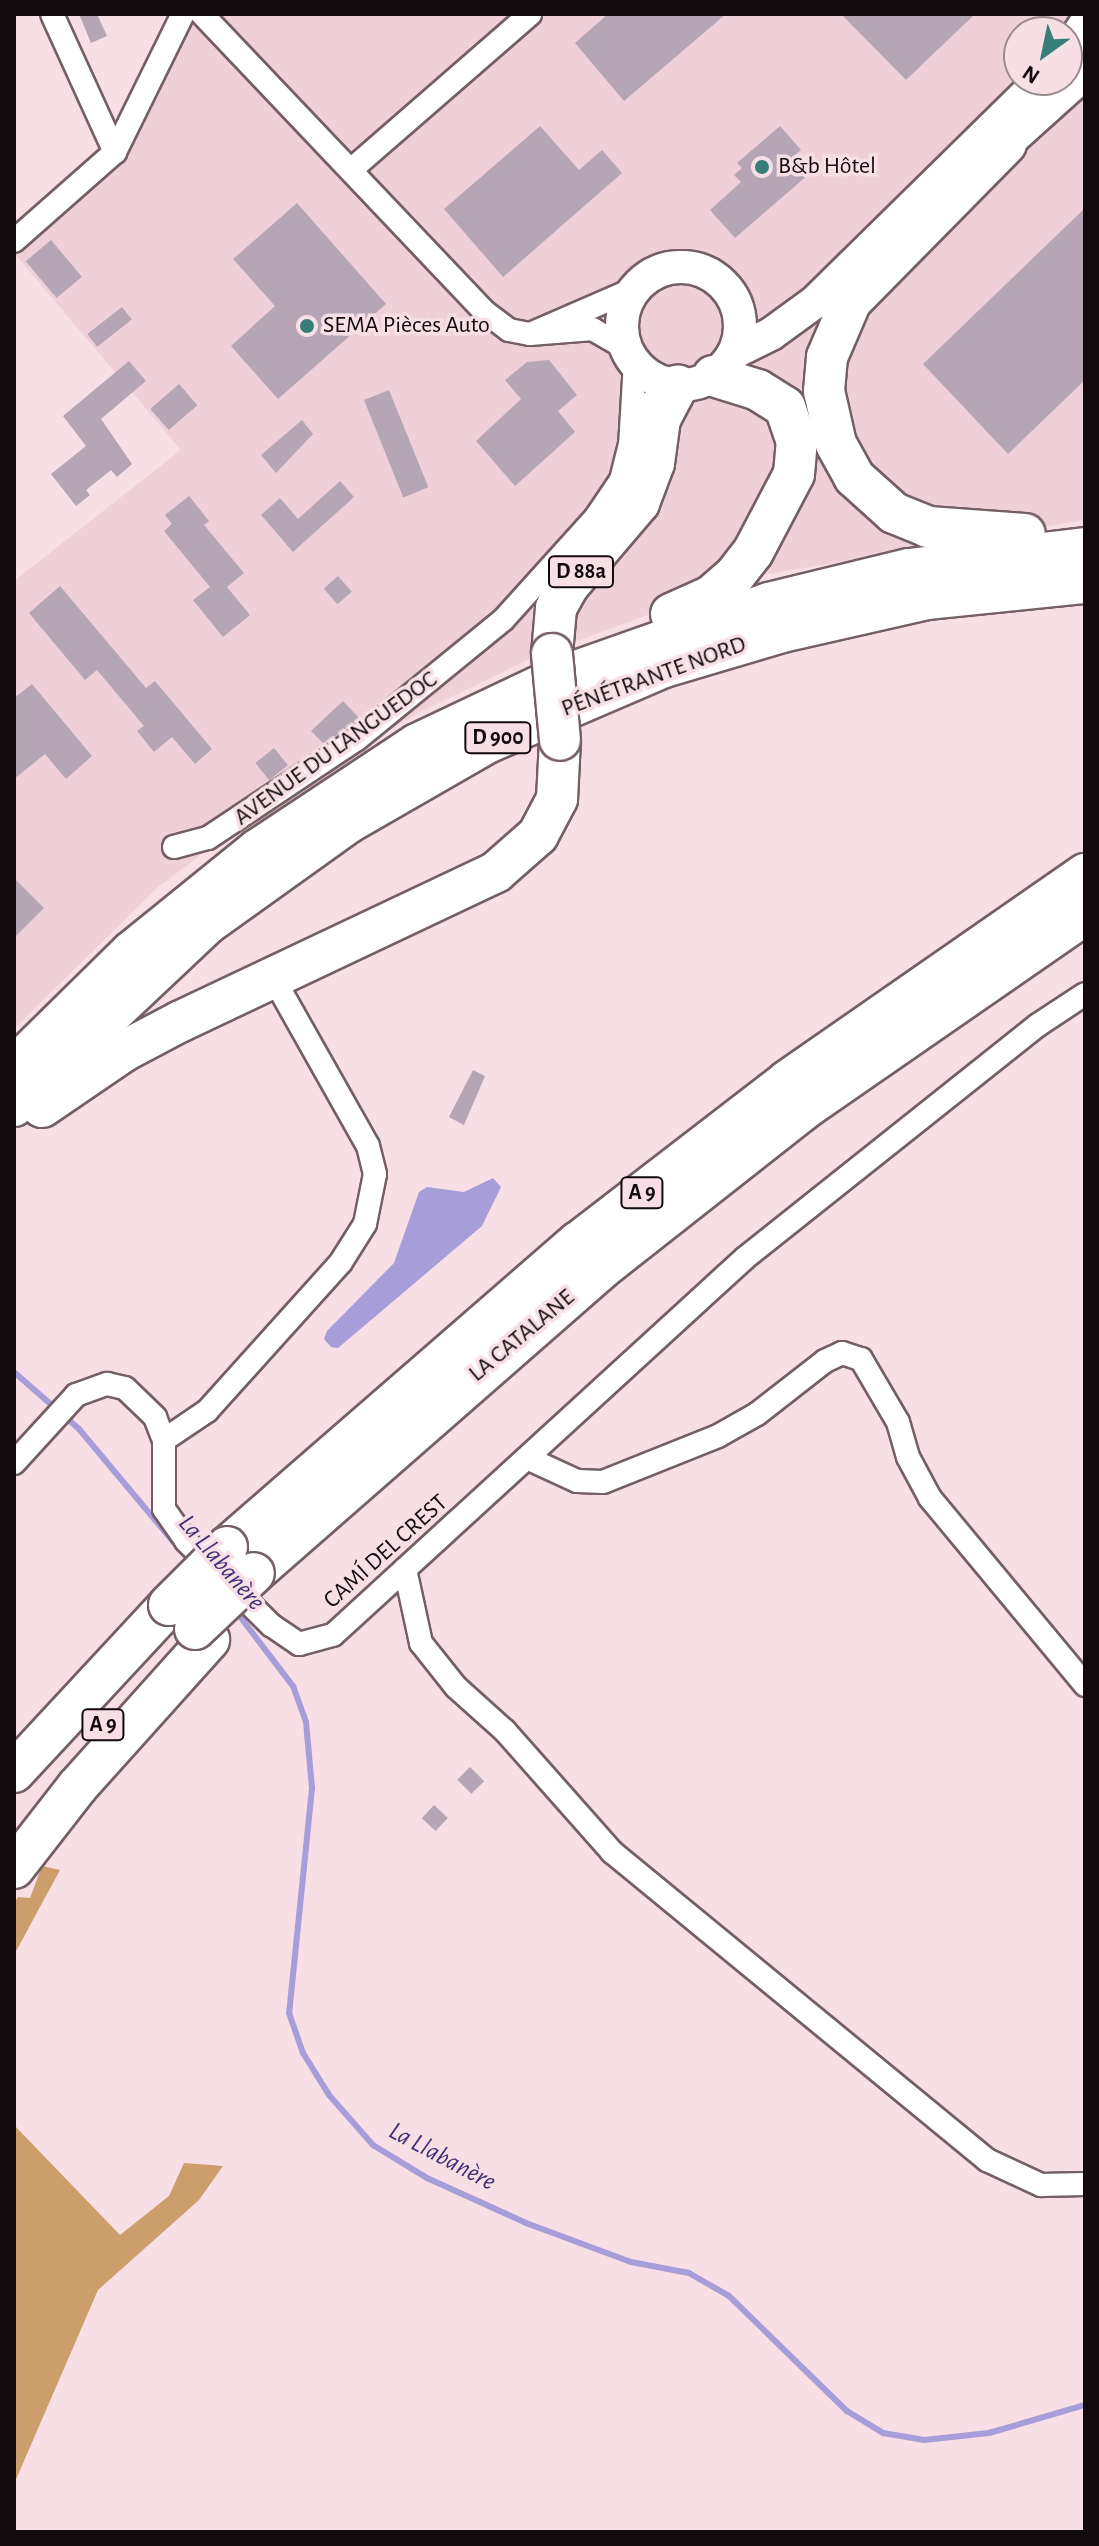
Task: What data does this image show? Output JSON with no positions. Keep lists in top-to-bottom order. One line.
{"streets":{"highway":["D 88a","PÉNÉTRANTE NORD","D 900","A 9","LA CATALANE"],"street":["AVENUE DU LANGUEDOC","CAMÍ DEL CREST"]},"crossings":[["D 88a","AVENUE DU LANGUEDOC"]],"water":["La Llabanère"],"places":["B&b Hôtel","SEMA Pièces Auto"],"north":"bottom left"}
